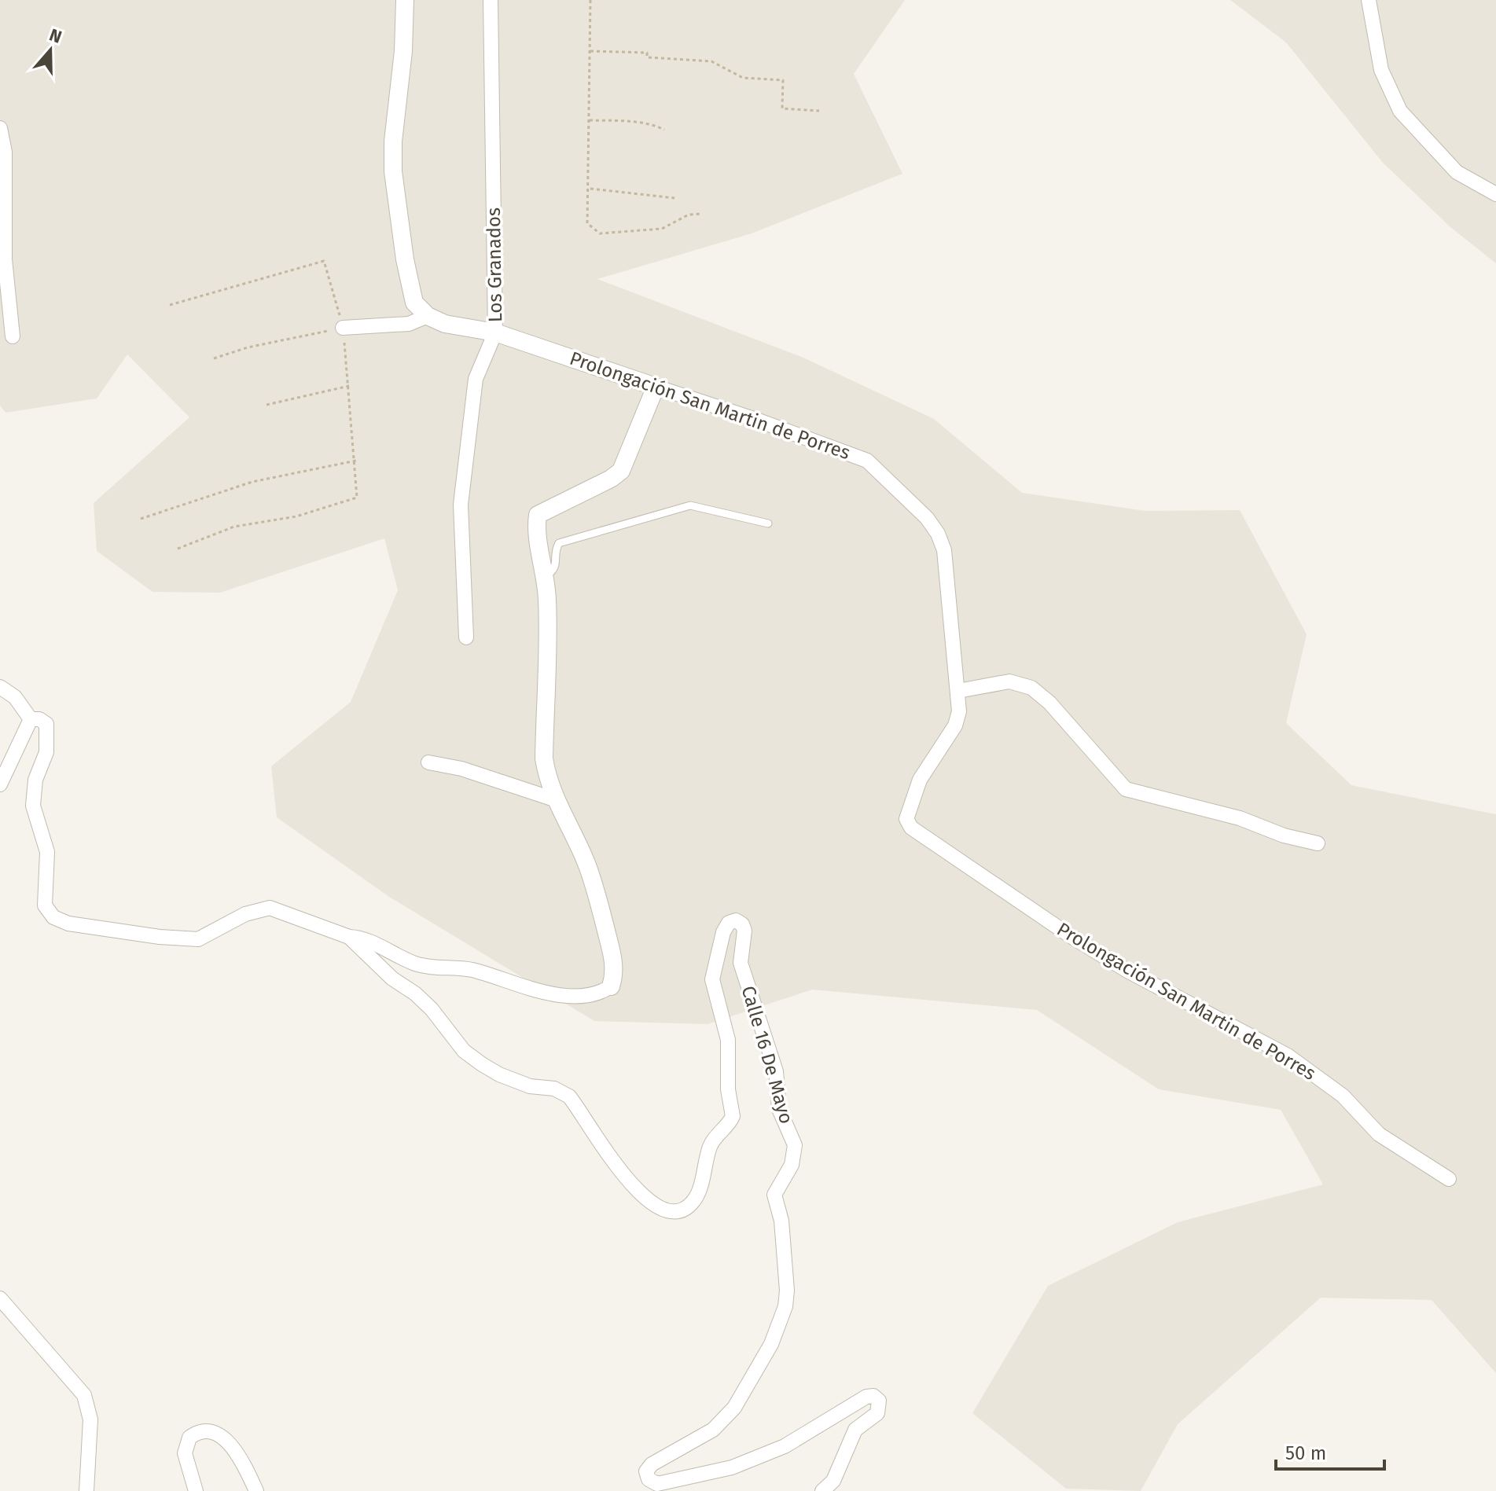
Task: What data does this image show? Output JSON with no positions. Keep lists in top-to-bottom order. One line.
{"streets":{"street":["Los Granados","Prolongación San Martin de Porres","Calle 16 De Mayo"]},"crossings":[["Los Granados","Prolongación San Martin de Porres"]],"scale_bar":"50 m","north":"top"}
